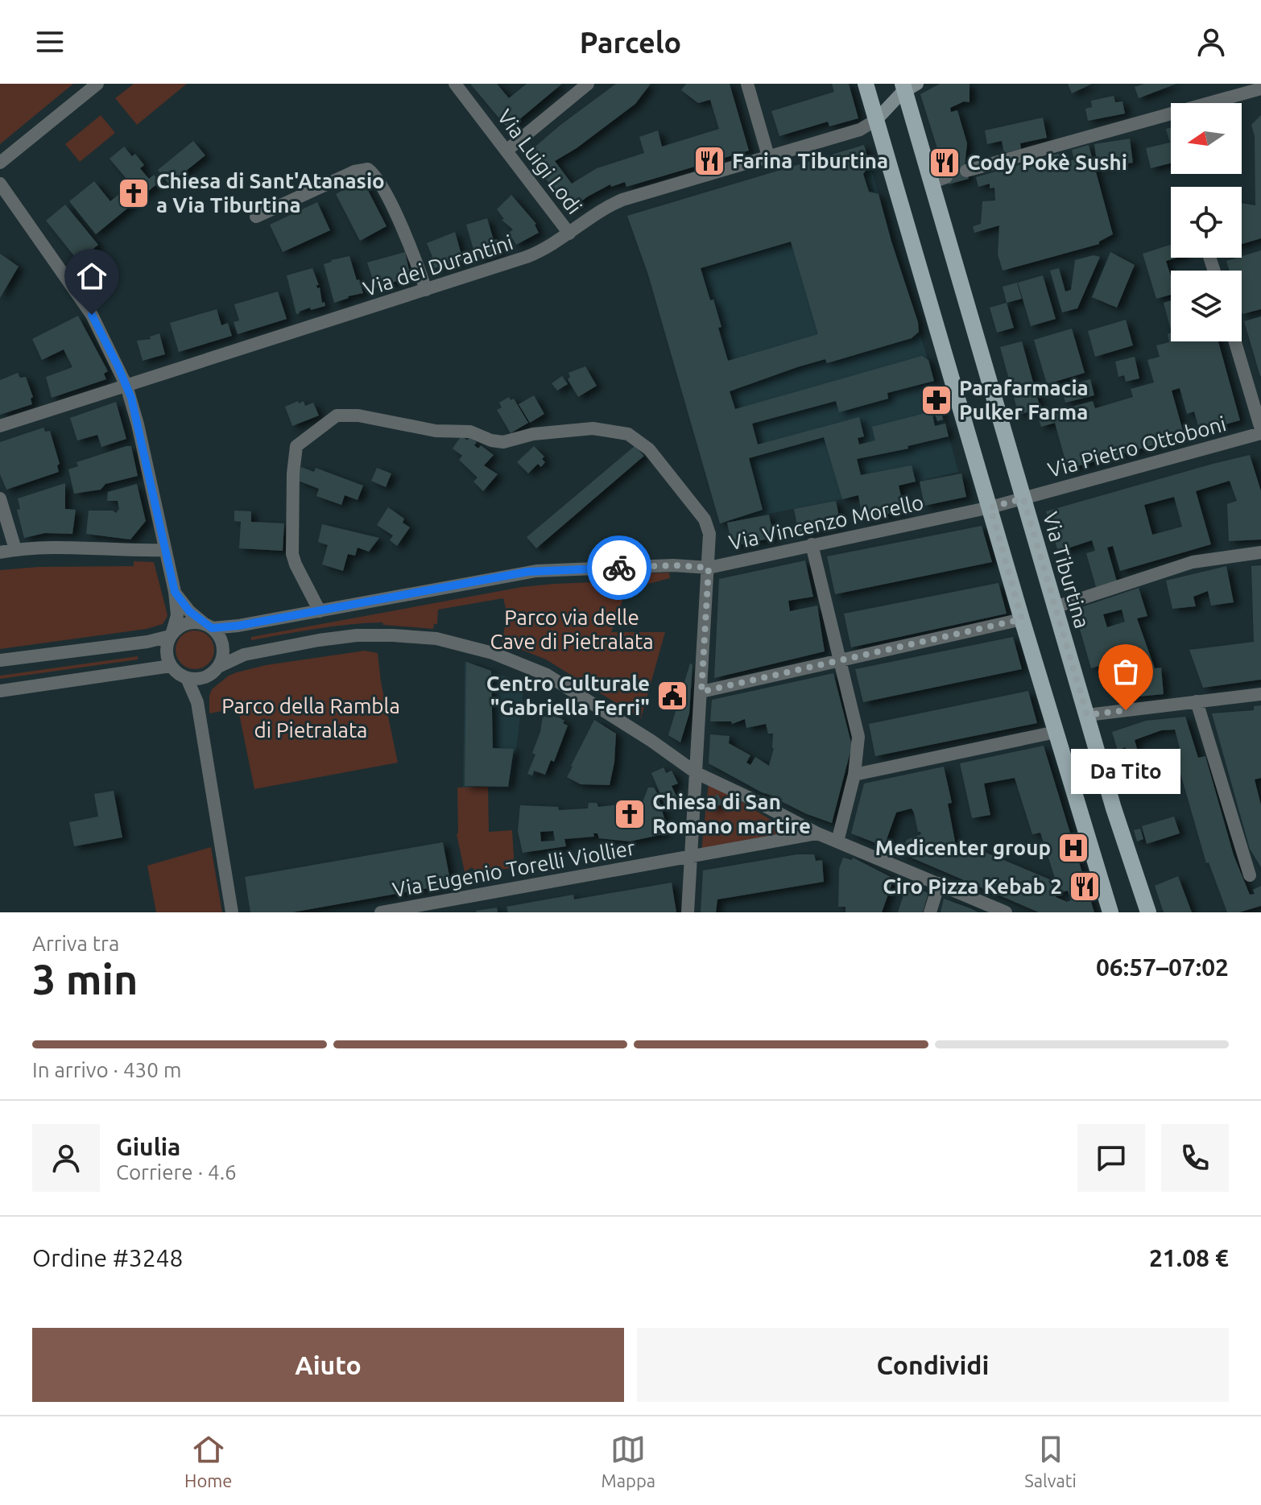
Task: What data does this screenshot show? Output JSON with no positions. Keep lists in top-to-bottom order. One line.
{"streets":{"main road":["Via Tiburtina"],"street":["Via Luigi Lodi","Via dei Durantini","Via Pietro Ottoboni","Via Vincenzo Morello","Via Eugenio Torelli Viollier"]},"crossings":[["Via Luigi Lodi","Via dei Durantini"],["Via dei Durantini","Via Tiburtina"],["Via Pietro Ottoboni","Via Tiburtina"],["Via Vincenzo Morello","Via Tiburtina"]],"parks":["Parco via delle Cave di Pietralata","Parco della Rambla di Pietralata"],"places":{"restaurant":["Farina Tiburtina","Cody Pokè Sushi","Ciro Pizza Kebab 2"],"church":["Chiesa di Sant'Atanasio a Via Tiburtina","Chiesa di San Romano martire"],"pharmacy":["Parafarmacia Pulker Farma"],"public building":["Centro Culturale \"Gabriella Ferri\""],"other":["Da Tito"],"hospital":["Medicenter group"]},"north":"left","page":{"header":"Parcelo","bubble":"Da Tito","heading":["3 min","Arriva tra","06:57–07:02"],"panel":["Giulia","Corriere · 4.6","Ordine #3248","21.08 €"],"bar":"In arrivo · 430 m","buttons":["Aiuto","Condividi"],"tabs":["Home","Mappa","Salvati"]}}
